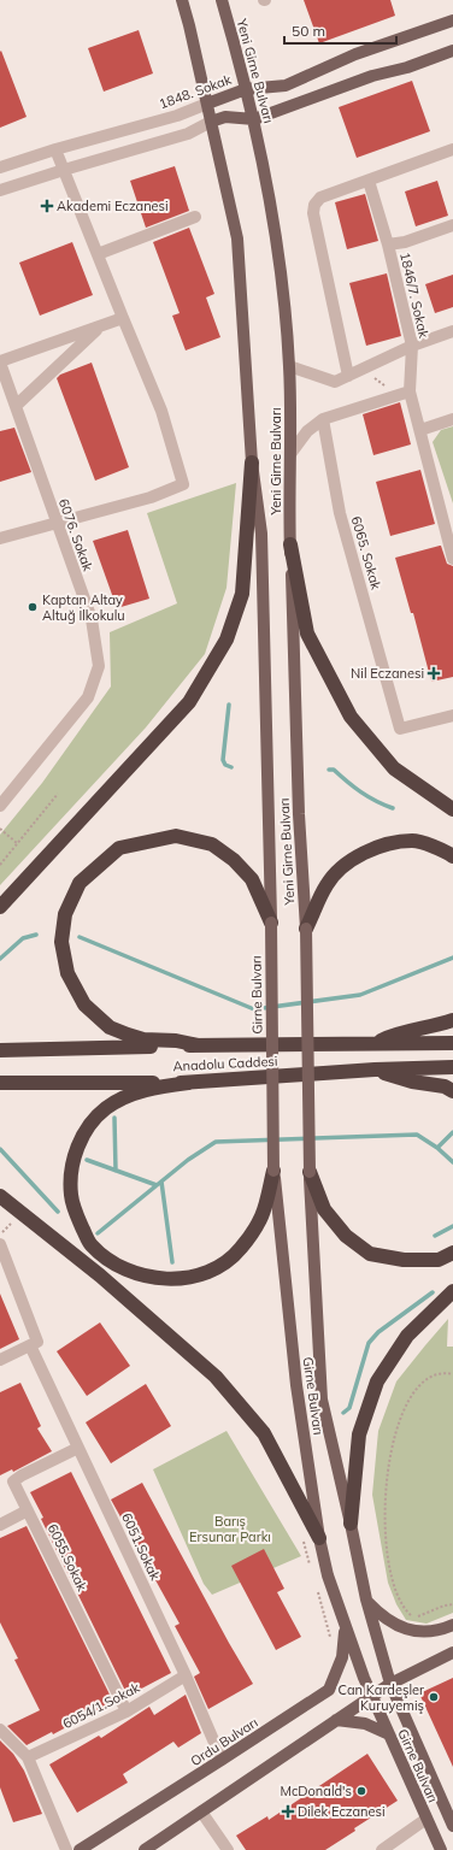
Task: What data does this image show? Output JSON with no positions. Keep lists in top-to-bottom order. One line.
{"streets":{"highway":["Anadolu Caddesi"],"main road":["Yeni Girne Bulvarı","1848. Sokak","Girne Bulvarı","Ordu Bulvarı"],"street":["1846/7. Sokak","6076. Sokak","6065. Sokak","6051.Sokak","6055.Sokak","6054/1.Sokak"]},"crossings":[["Yeni Girne Bulvarı","1848. Sokak"],["Yeni Girne Bulvarı","Girne Bulvarı"],["Girne Bulvarı","Ordu Bulvarı"],["6051.Sokak","6055.Sokak"],["6051.Sokak","6054/1.Sokak"],["6051.Sokak","Ordu Bulvarı"],["6055.Sokak","6054/1.Sokak"]],"parks":["Barış Ersunar Parkı"],"places":{"health":["Akademi Eczanesi","Nil Eczanesi","Dilek Eczanesi"],"other":["Kaptan Altay Altuğ İlkokulu","Can Kardeşler Kuruyemiş","McDonald's"]},"scale_bar":"50 m"}
